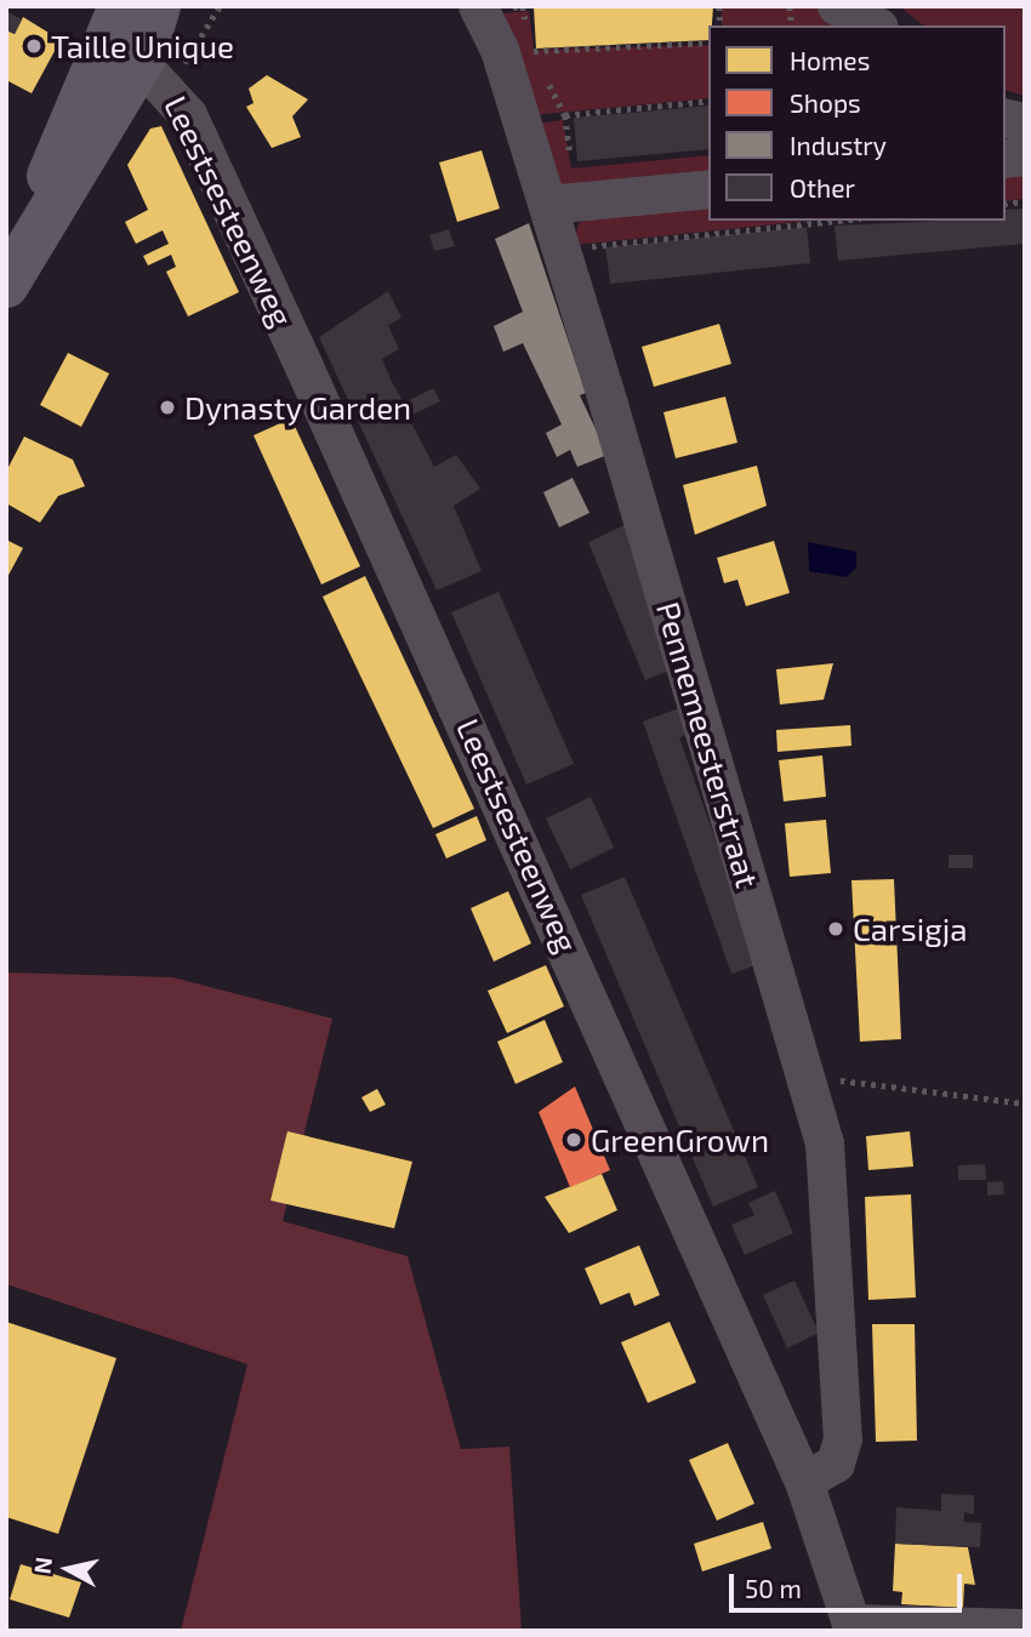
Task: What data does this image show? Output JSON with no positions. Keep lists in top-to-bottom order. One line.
{"streets":{"street":["Leestsesteenweg","Pennemeesterstraat"]},"crossings":[["Leestsesteenweg","Pennemeesterstraat"]],"places":["Taille Unique","Dynasty Garden","Carsigja","GreenGrown"],"legend":["Homes","Shops","Industry","Other"],"scale_bar":"50 m","north":"left"}
